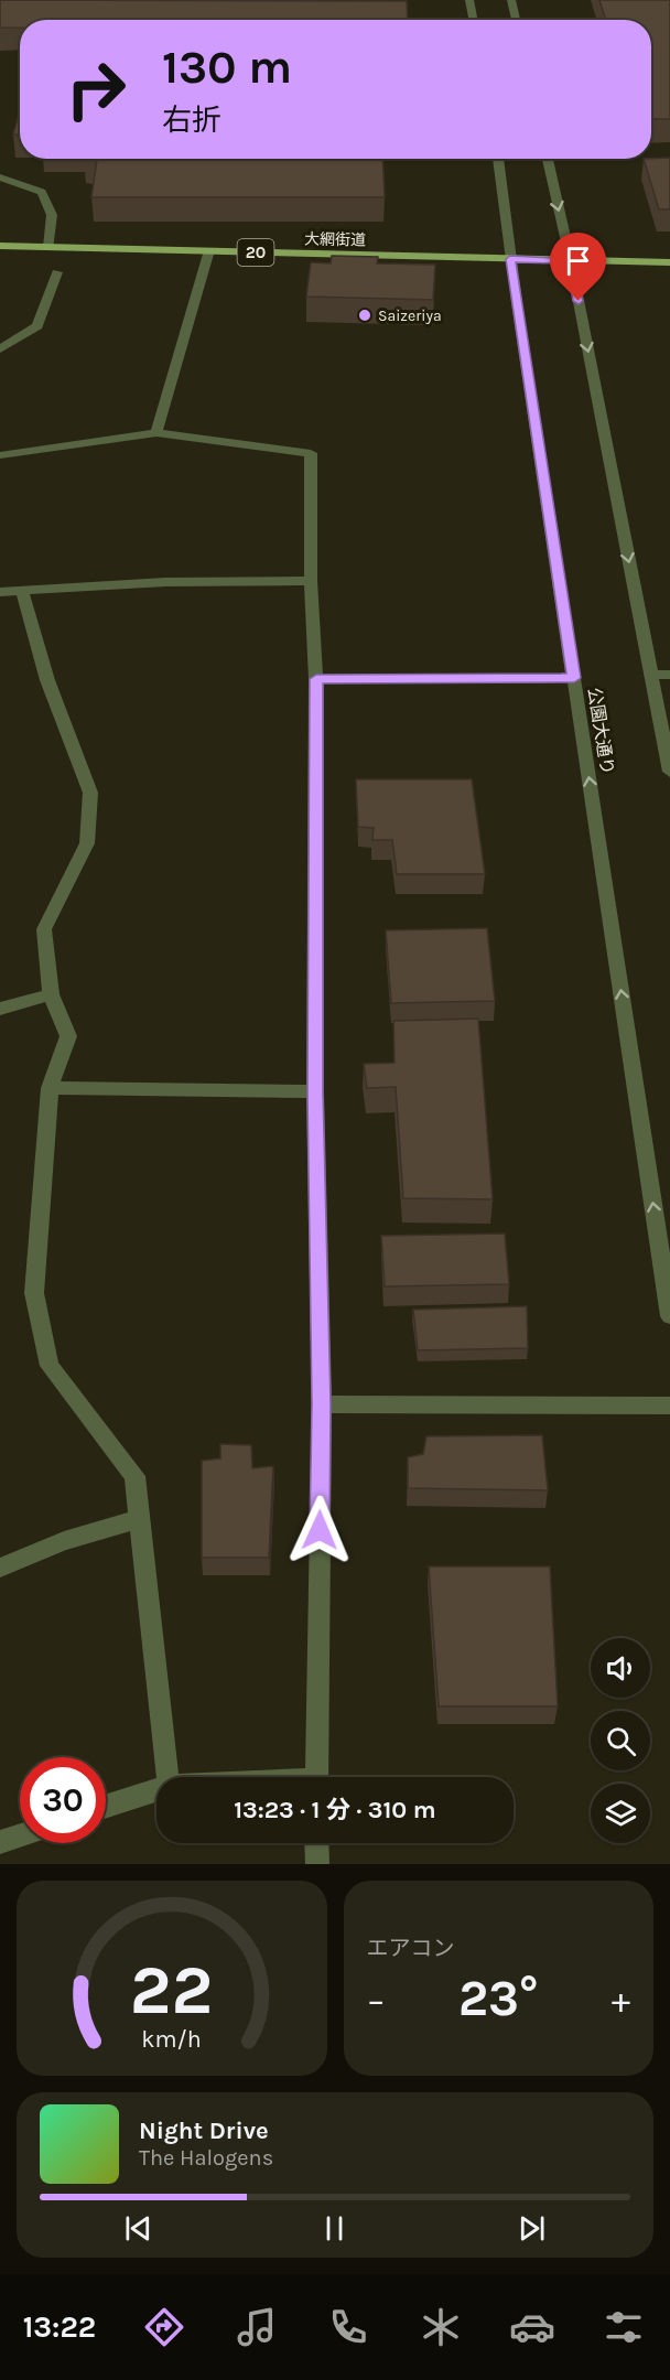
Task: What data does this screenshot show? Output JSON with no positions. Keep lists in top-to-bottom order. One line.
{"streets":{"main road":["大網街道","20"],"street":["公園大通り"]},"crossings":[["大網街道","公園大通り"]],"one_way":["公園大通り"],"places":["Saizeriya"],"page":{"turn":["130 m","右折"],"limit":"30","trip":"13:23 · 1 分 · 310 m","tile":"エアコン","heat":["−","23°","+"],"song":["Night Drive","The Halogens"],"tabs":"13:22","gauge":["22","km/h"]}}
